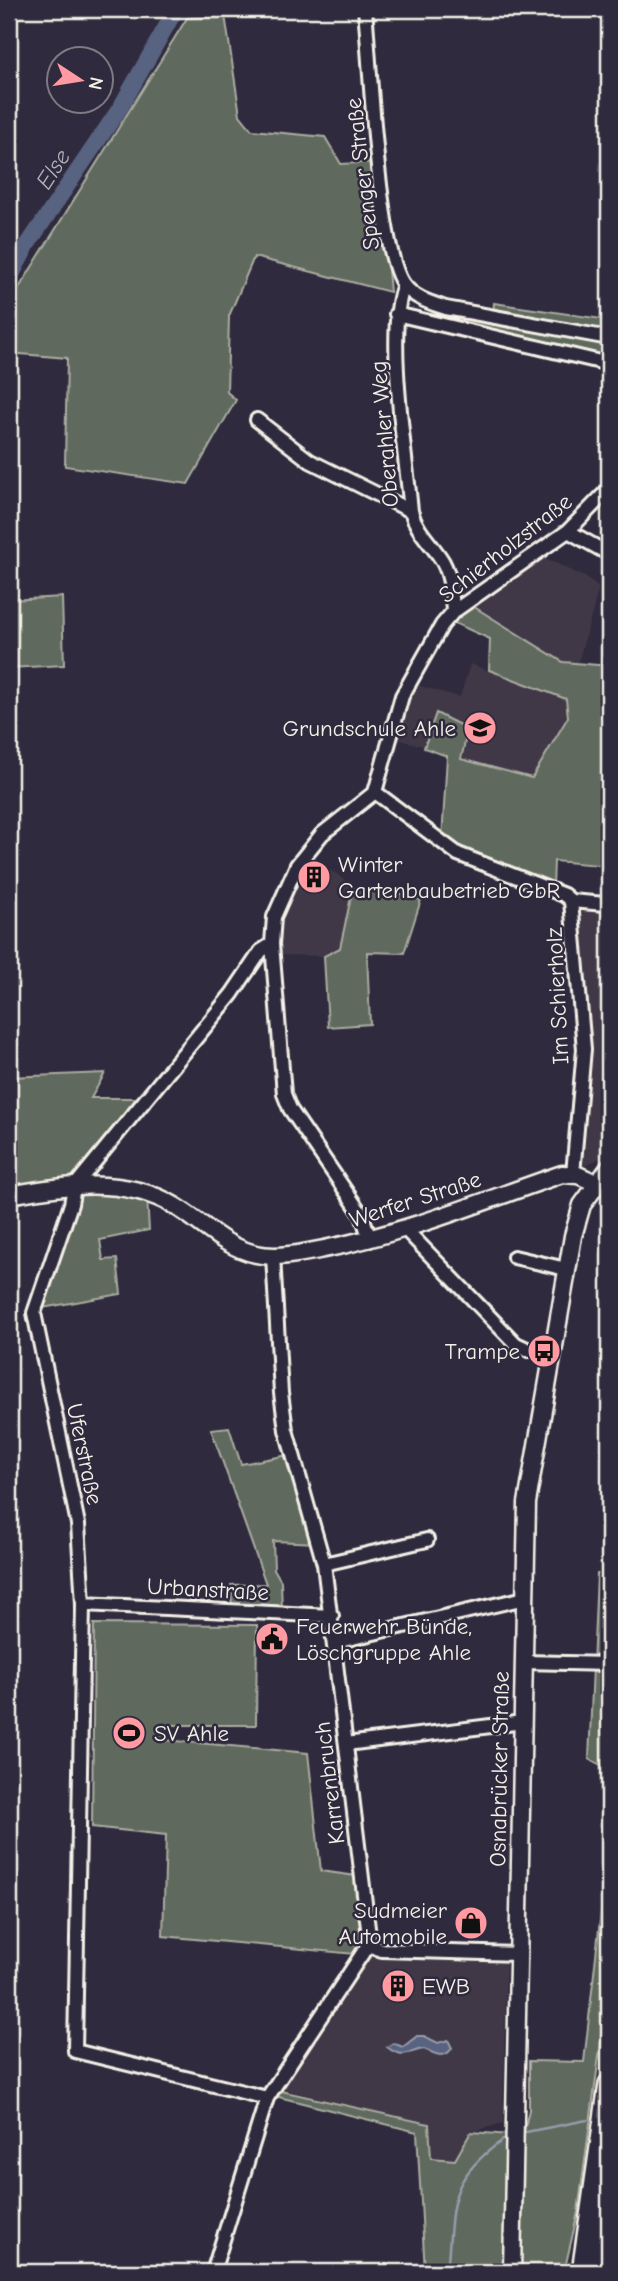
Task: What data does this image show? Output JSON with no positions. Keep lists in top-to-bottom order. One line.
{"streets":{"main road":["Werfer Straße","Osnabrücker Straße"],"street":["Spenger Straße","Oberahler Weg","Schierholzstraße","Im Schierholz","Uferstraße","Urbanstraße","Karrenbruch"]},"crossings":[["Spenger Straße","Oberahler Weg"],["Oberahler Weg","Schierholzstraße"],["Schierholzstraße","Im Schierholz"],["Im Schierholz","Werfer Straße"],["Werfer Straße","Uferstraße"],["Werfer Straße","Karrenbruch"],["Uferstraße","Urbanstraße"],["Urbanstraße","Karrenbruch"]],"water":["Else"],"places":{"school or university":["Grundschule Ahle"],"building":["Winter Gartenbaubetrieb GbR","EWB"],"bus stop":["Trampe"],"public building":["Feuerwehr Bünde, Löschgruppe Ahle"],"sports":["SV Ahle"],"shop":["Sudmeier Automobile"]},"north":"right"}
